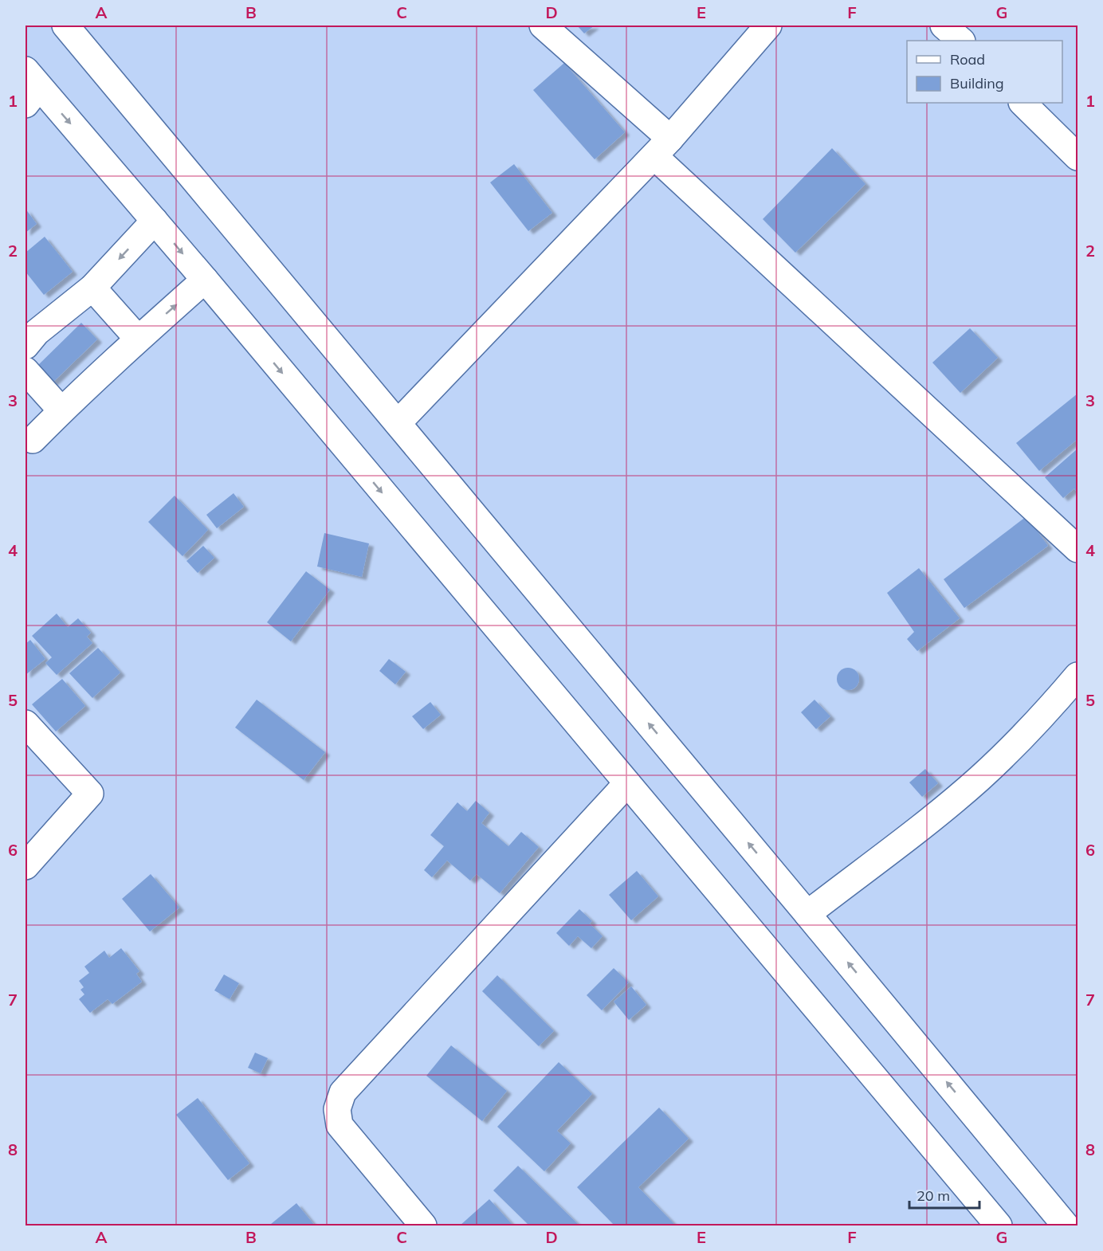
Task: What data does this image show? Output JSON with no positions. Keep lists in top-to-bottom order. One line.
{"legend":["Road","Building"],"scale_bar":"20 m","grid":{"columns":["A","B","C","D","E","F","G"],"rows":["1","2","3","4","5","6","7","8"]}}
